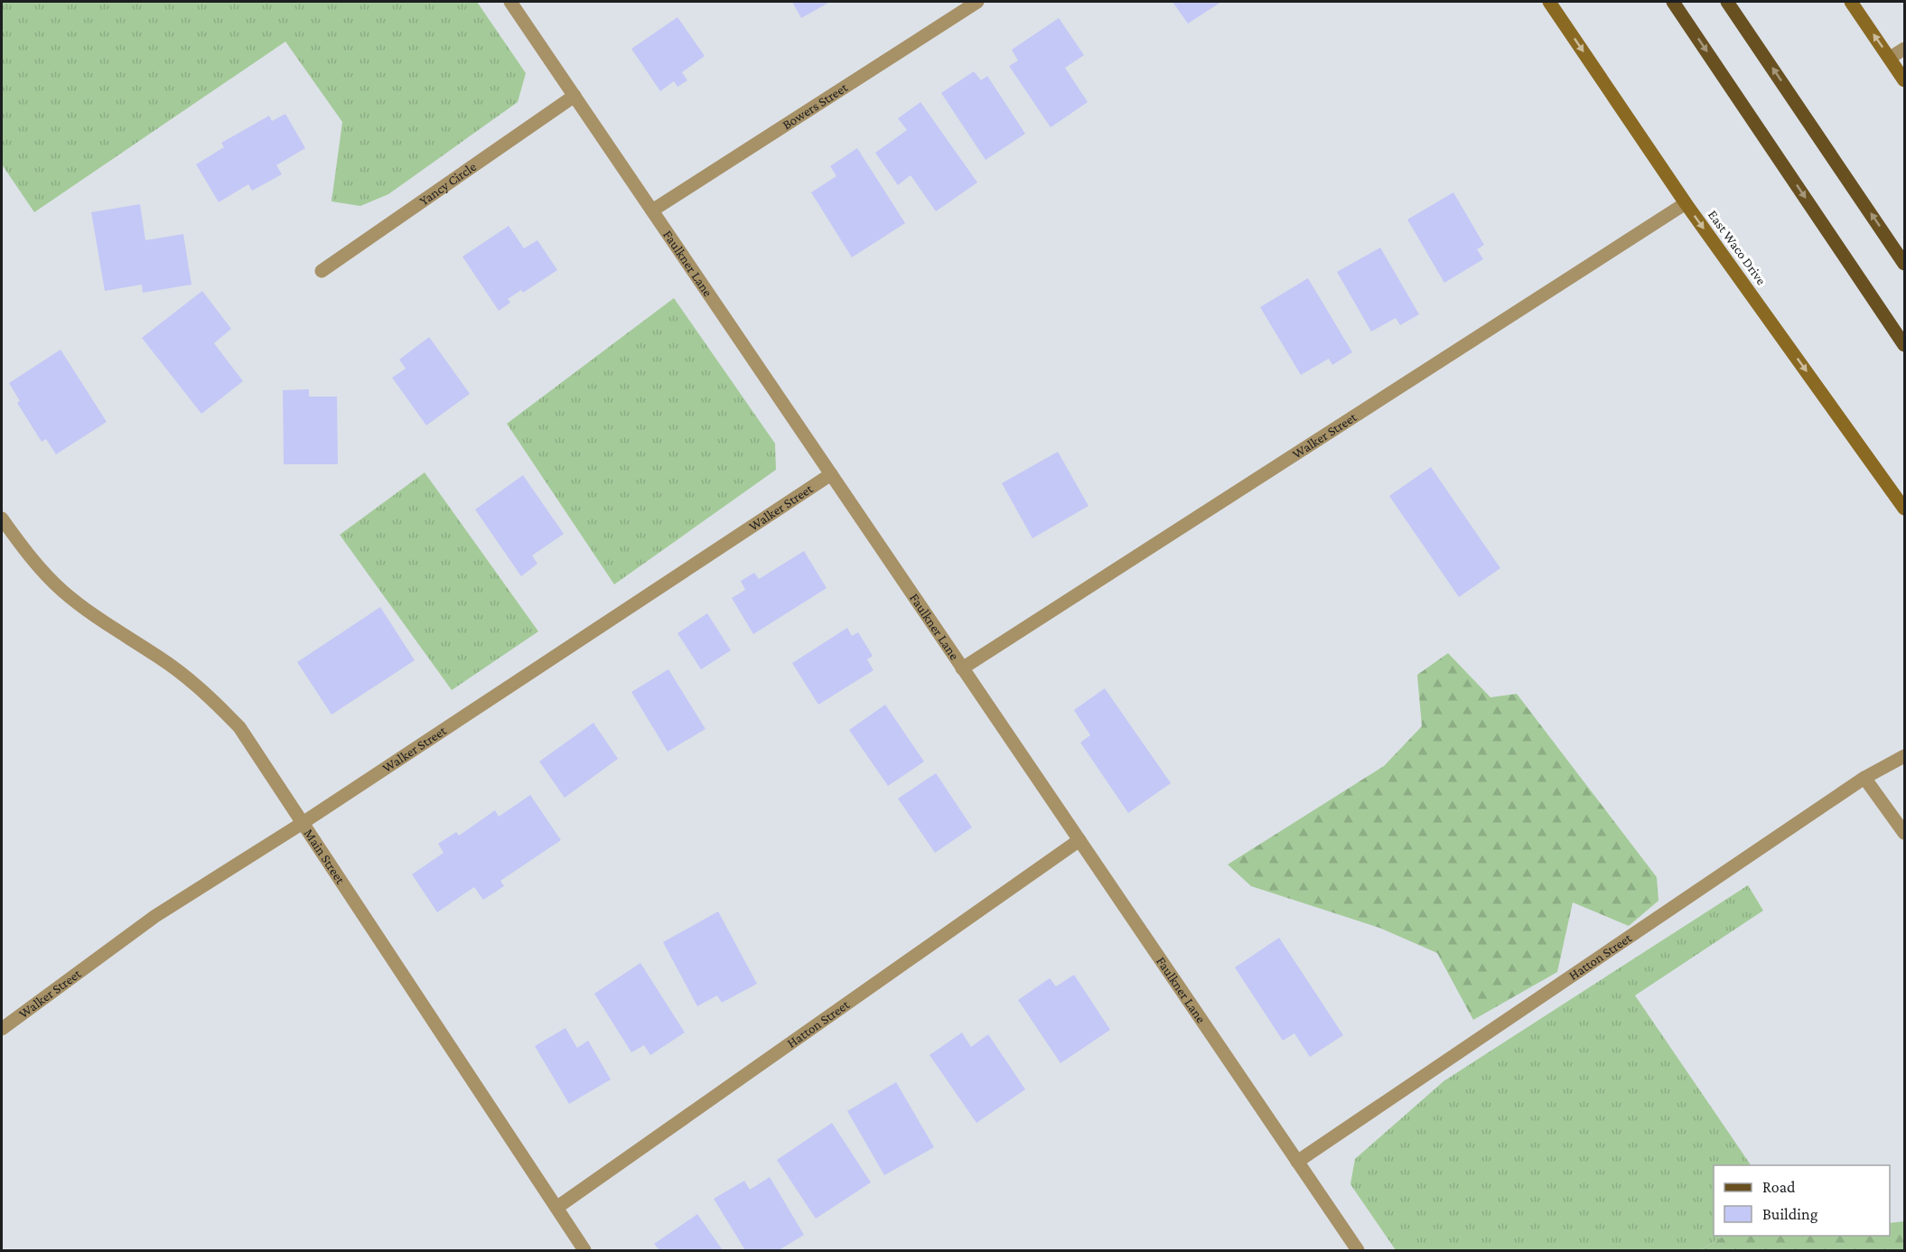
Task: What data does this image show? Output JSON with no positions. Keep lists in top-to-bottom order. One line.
{"streets":{"main road":["East Waco Drive"],"street":["Bowers Street","Yancy Circle","Faulkner Lane","Walker Street","Main Street","Hatton Street"]},"crossings":[["Bowers Street","Faulkner Lane"],["Yancy Circle","Faulkner Lane"],["East Waco Drive","Walker Street"],["Faulkner Lane","Walker Street"],["Faulkner Lane","Hatton Street"],["Walker Street","Main Street"],["Main Street","Hatton Street"]],"legend":["Road","Building"]}
